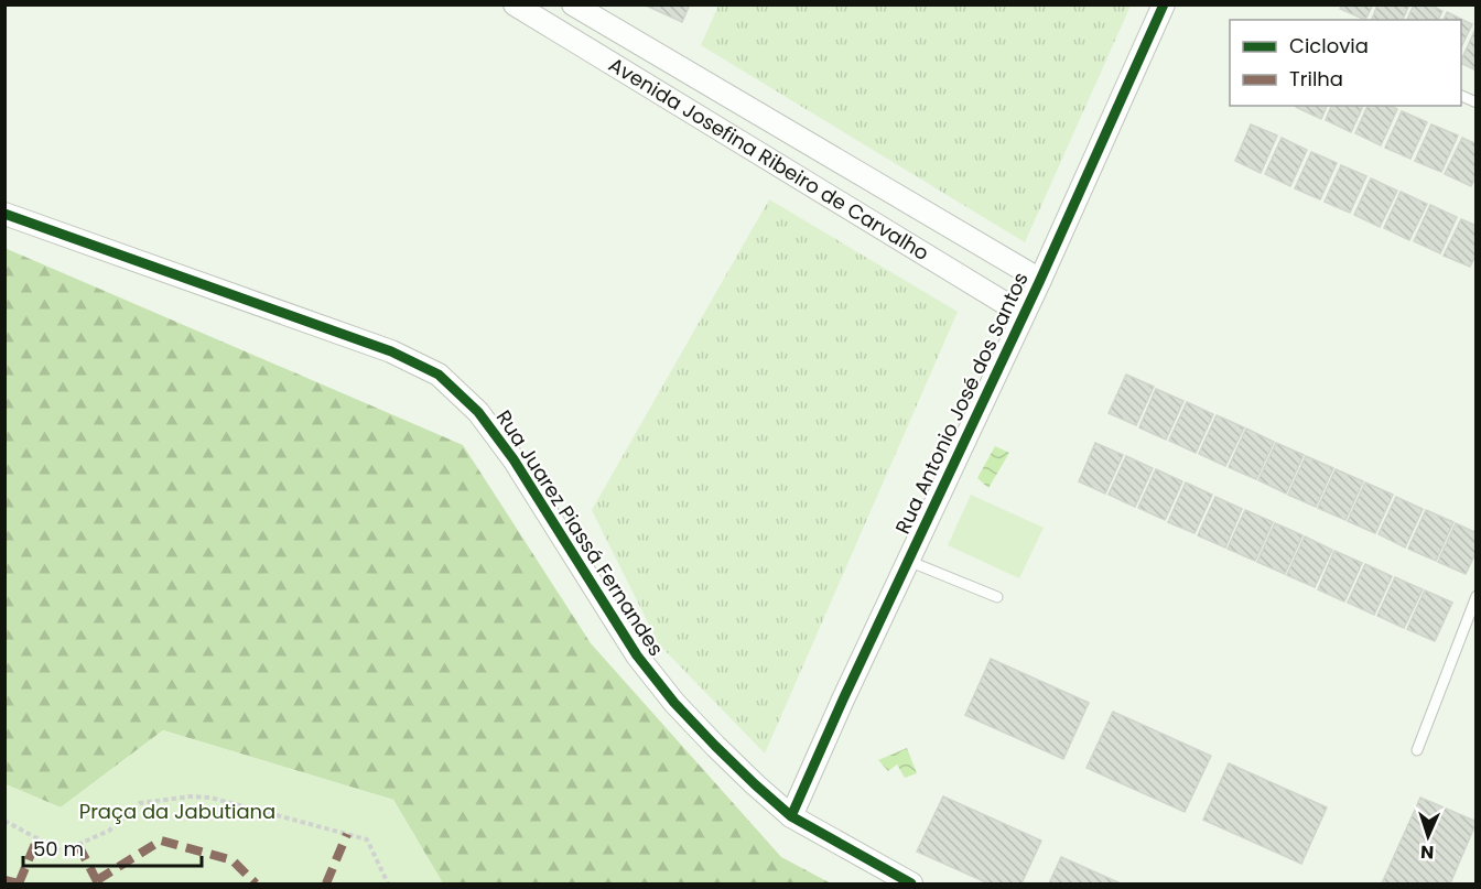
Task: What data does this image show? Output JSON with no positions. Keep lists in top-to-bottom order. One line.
{"streets":{"street":["Avenida Josefina Ribeiro de Carvalho","Rua Antonio José dos Santos","Rua Juarez Piassá Fernandes"]},"crossings":[["Avenida Josefina Ribeiro de Carvalho","Rua Antonio José dos Santos"],["Rua Antonio José dos Santos","Rua Juarez Piassá Fernandes"]],"parks":["Praça da Jabutiana"],"legend":["Ciclovia","Trilha"],"scale_bar":"50 m","north":"bottom"}
